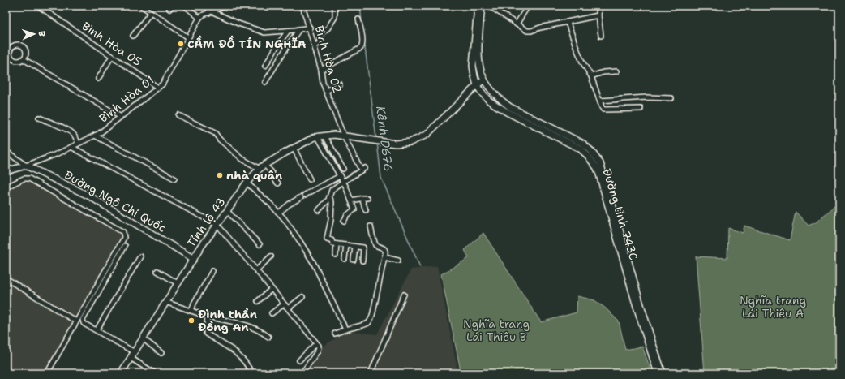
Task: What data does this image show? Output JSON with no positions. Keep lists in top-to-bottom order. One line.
{"streets":{"main road":["Đường Ngô Chí Quốc","Đường tỉnh 743C","Tỉnh lộ 43"],"street":["Bình Hòa 05","Bình Hòa 02","Bình Hòa 01"]},"crossings":[["Bình Hòa 05","Bình Hòa 01"],["Bình Hòa 02","Tỉnh lộ 43"],["Bình Hòa 01","Đường Ngô Chí Quốc"],["Đường Ngô Chí Quốc","Tỉnh lộ 43"],["Đường tỉnh 743C","Tỉnh lộ 43"]],"water":["Kênh D676"],"parks":["Nghĩa trang Lái Thiêu A","Nghĩa trang Lái Thiêu B"],"places":["CẦM ĐỒ TÍN NGHĨA","nhà quân","Đình thần Đồng An"],"north":"right"}
